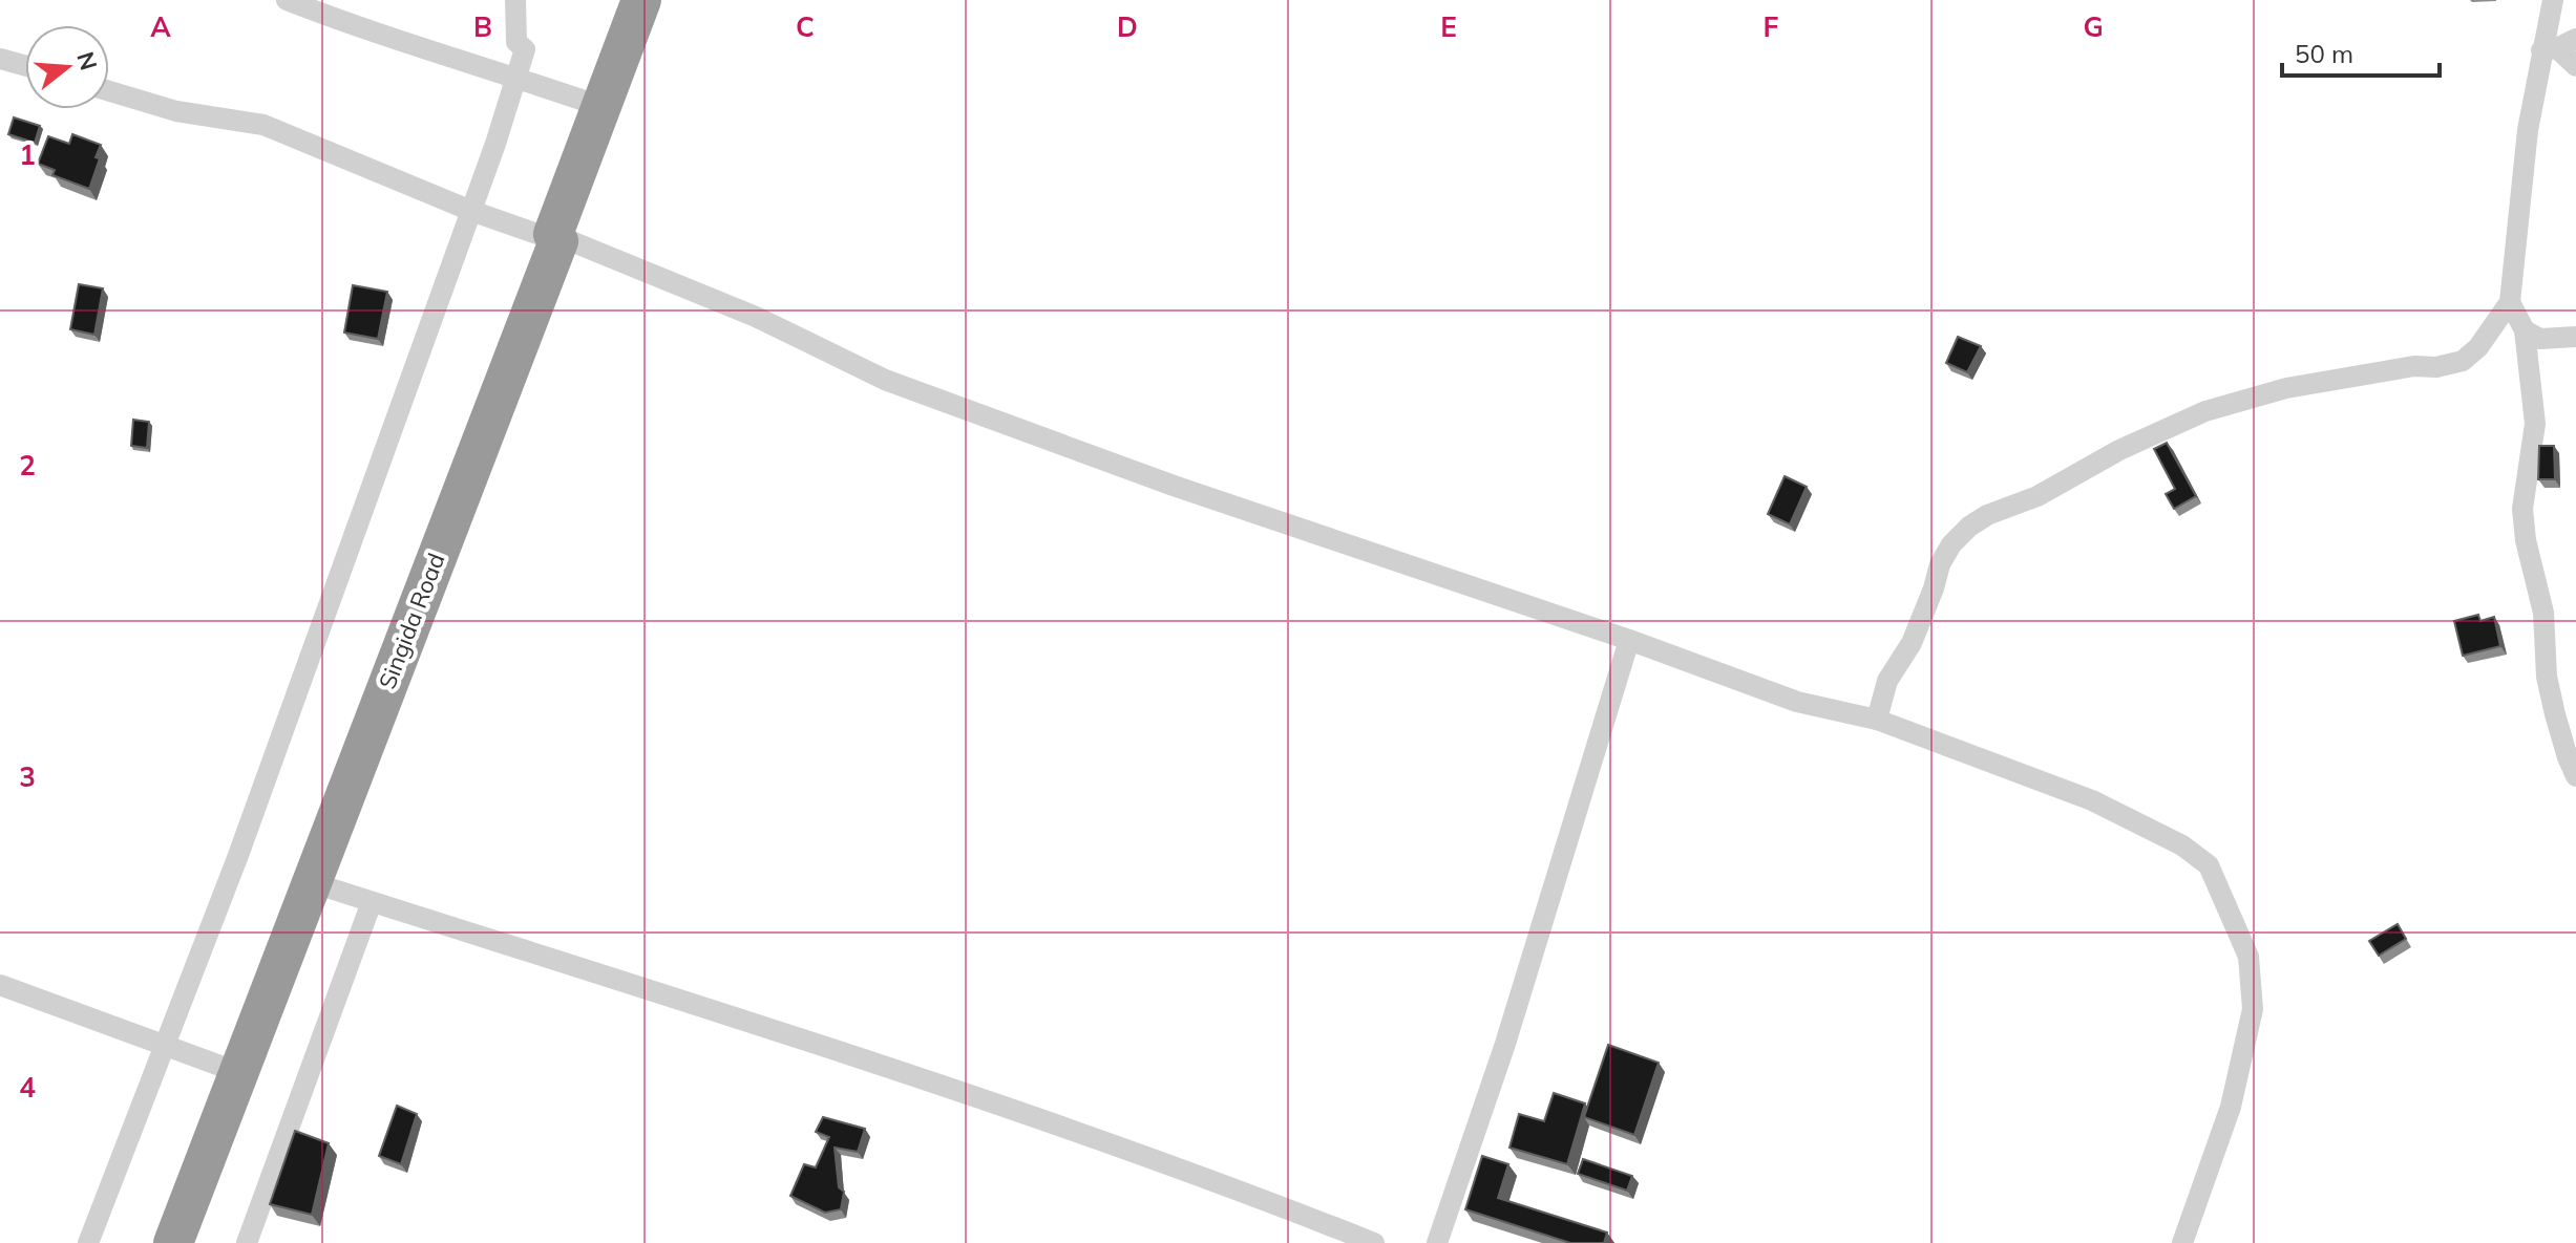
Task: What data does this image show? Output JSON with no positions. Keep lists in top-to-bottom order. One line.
{"streets":{"highway":["Singida Road"]},"scale_bar":"50 m","north":"right","grid":{"columns":["A","B","C","D","E","F","G"],"rows":["1","2","3","4"]}}
